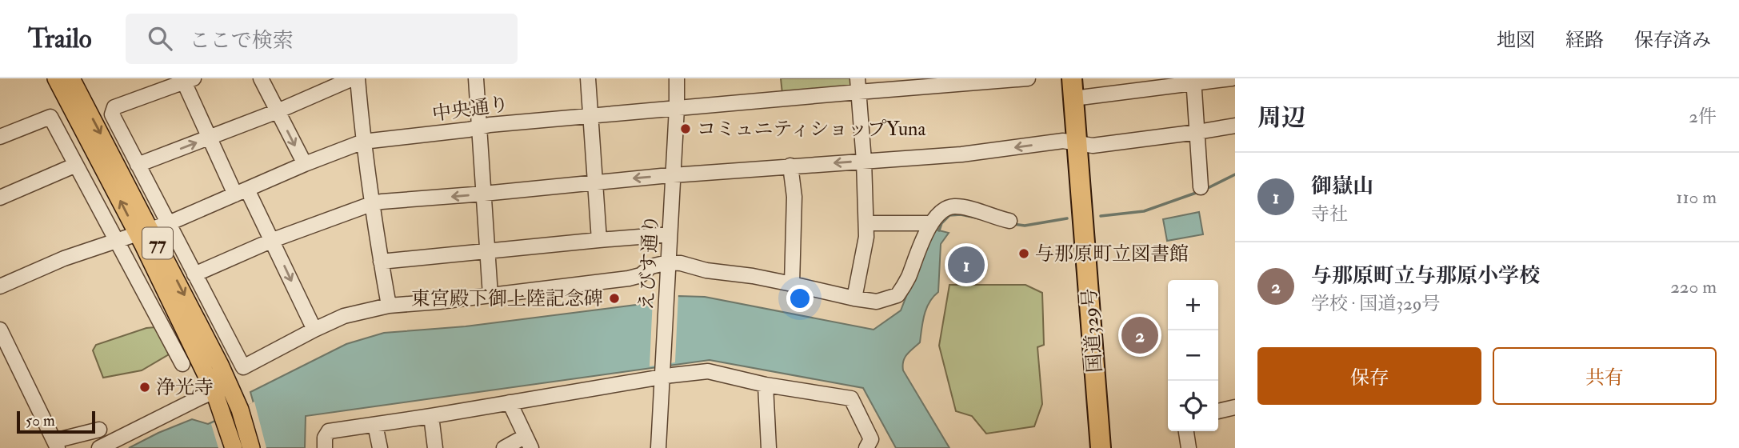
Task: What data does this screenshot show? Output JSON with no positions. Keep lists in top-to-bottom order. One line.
{"streets":{"highway":["国道329号"],"main road":["77"],"street":["中央通り","えびす通り"]},"crossings":[["中央通り","77"],["中央通り","えびす通り"]],"places":["コミュニティショップYuna","与那原町立図書館","東宮殿下御上陸記念碑","浄光寺"],"scale_bar":"50 m","page":{"header":"Trailo","search":"ここで検索","nav":["地図","経路","保存済み"],"heading":["周辺","2件"],"list":[{"mark":"1","name":"御嶽山","note":"寺社","value":"110 m"},{"mark":"2","name":"与那原町立与那原小学校","note":"学校 · 国道329号","value":"220 m"}],"pins":["1","2"],"map_buttons":["+","−"],"buttons":["保存","共有"],"scale":"50 m"}}
